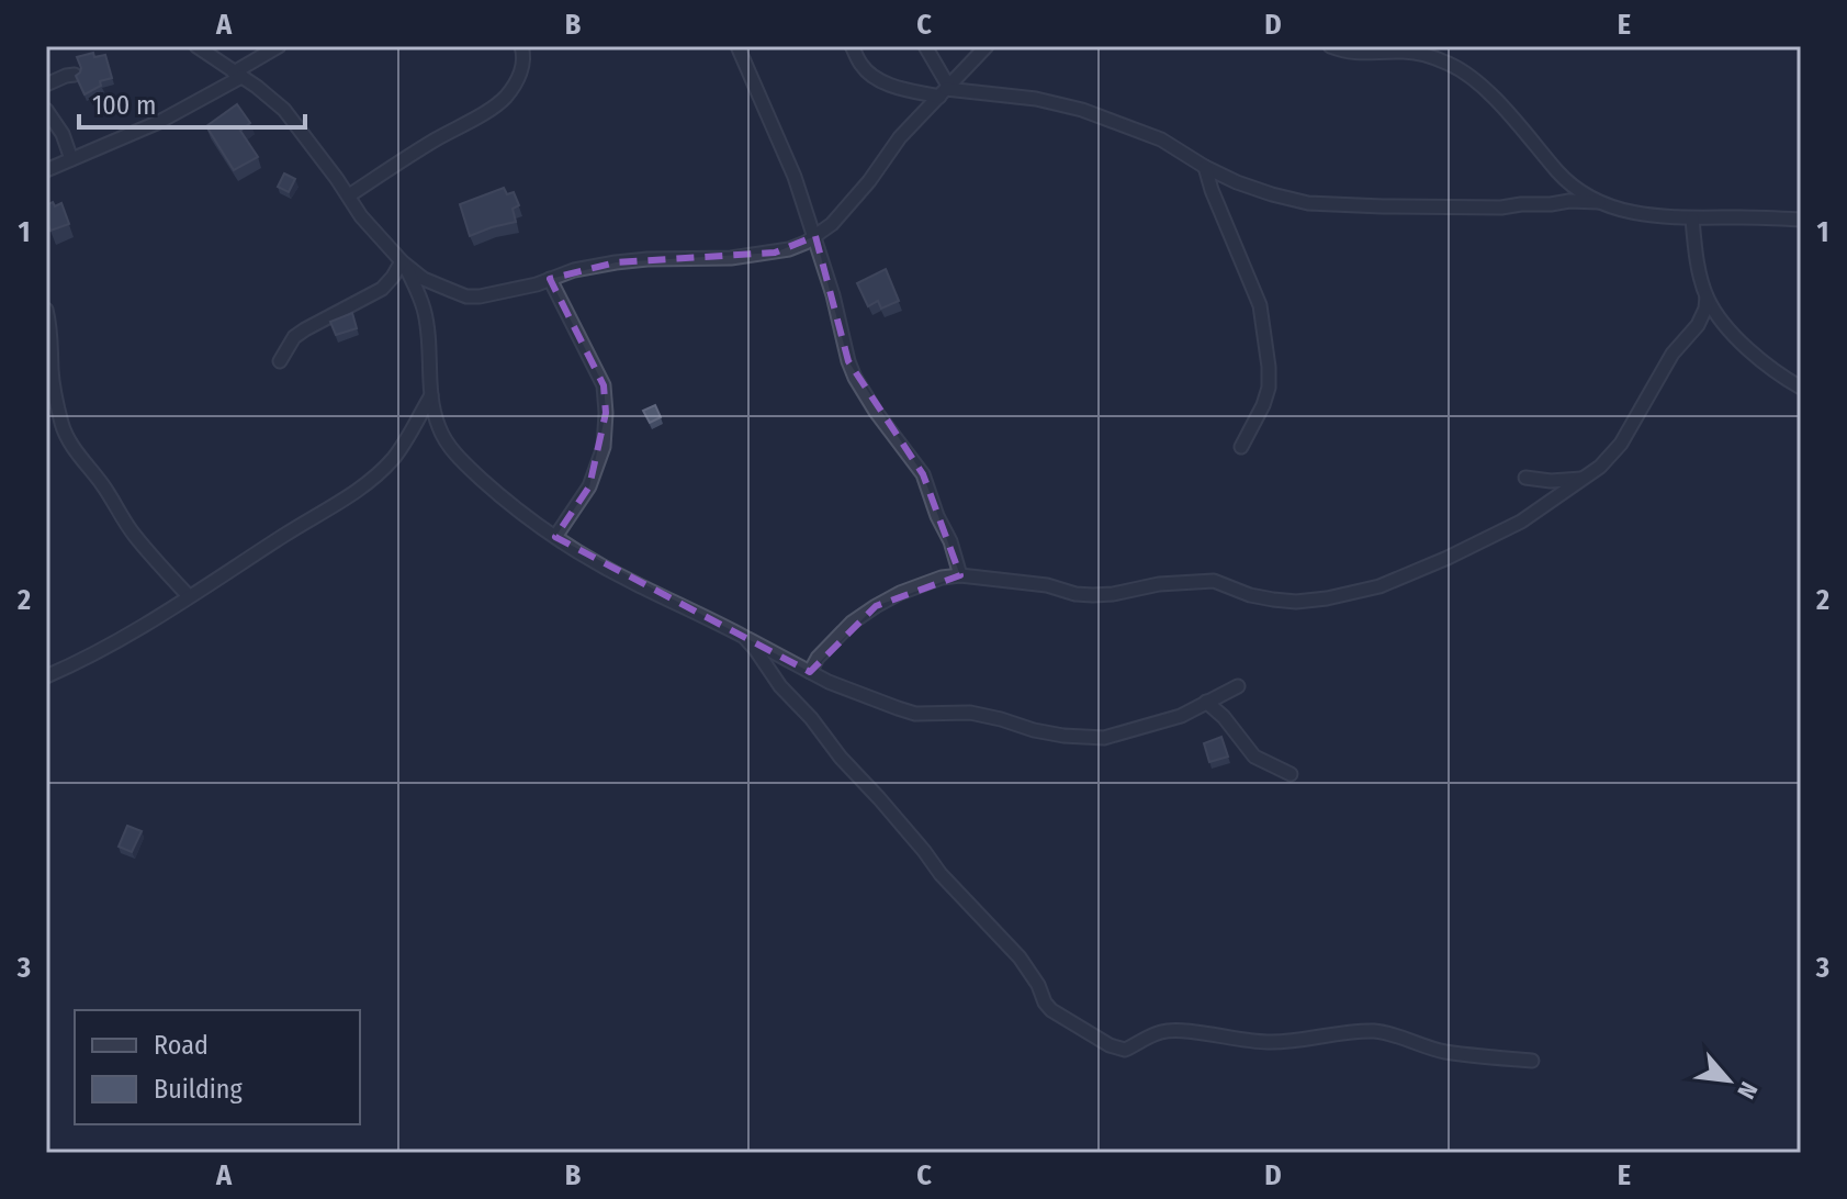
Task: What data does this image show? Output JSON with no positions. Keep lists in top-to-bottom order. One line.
{"legend":["Road","Building"],"scale_bar":"100 m","north":"bottom right","grid":{"columns":["A","B","C","D","E"],"rows":["1","2","3"]}}
